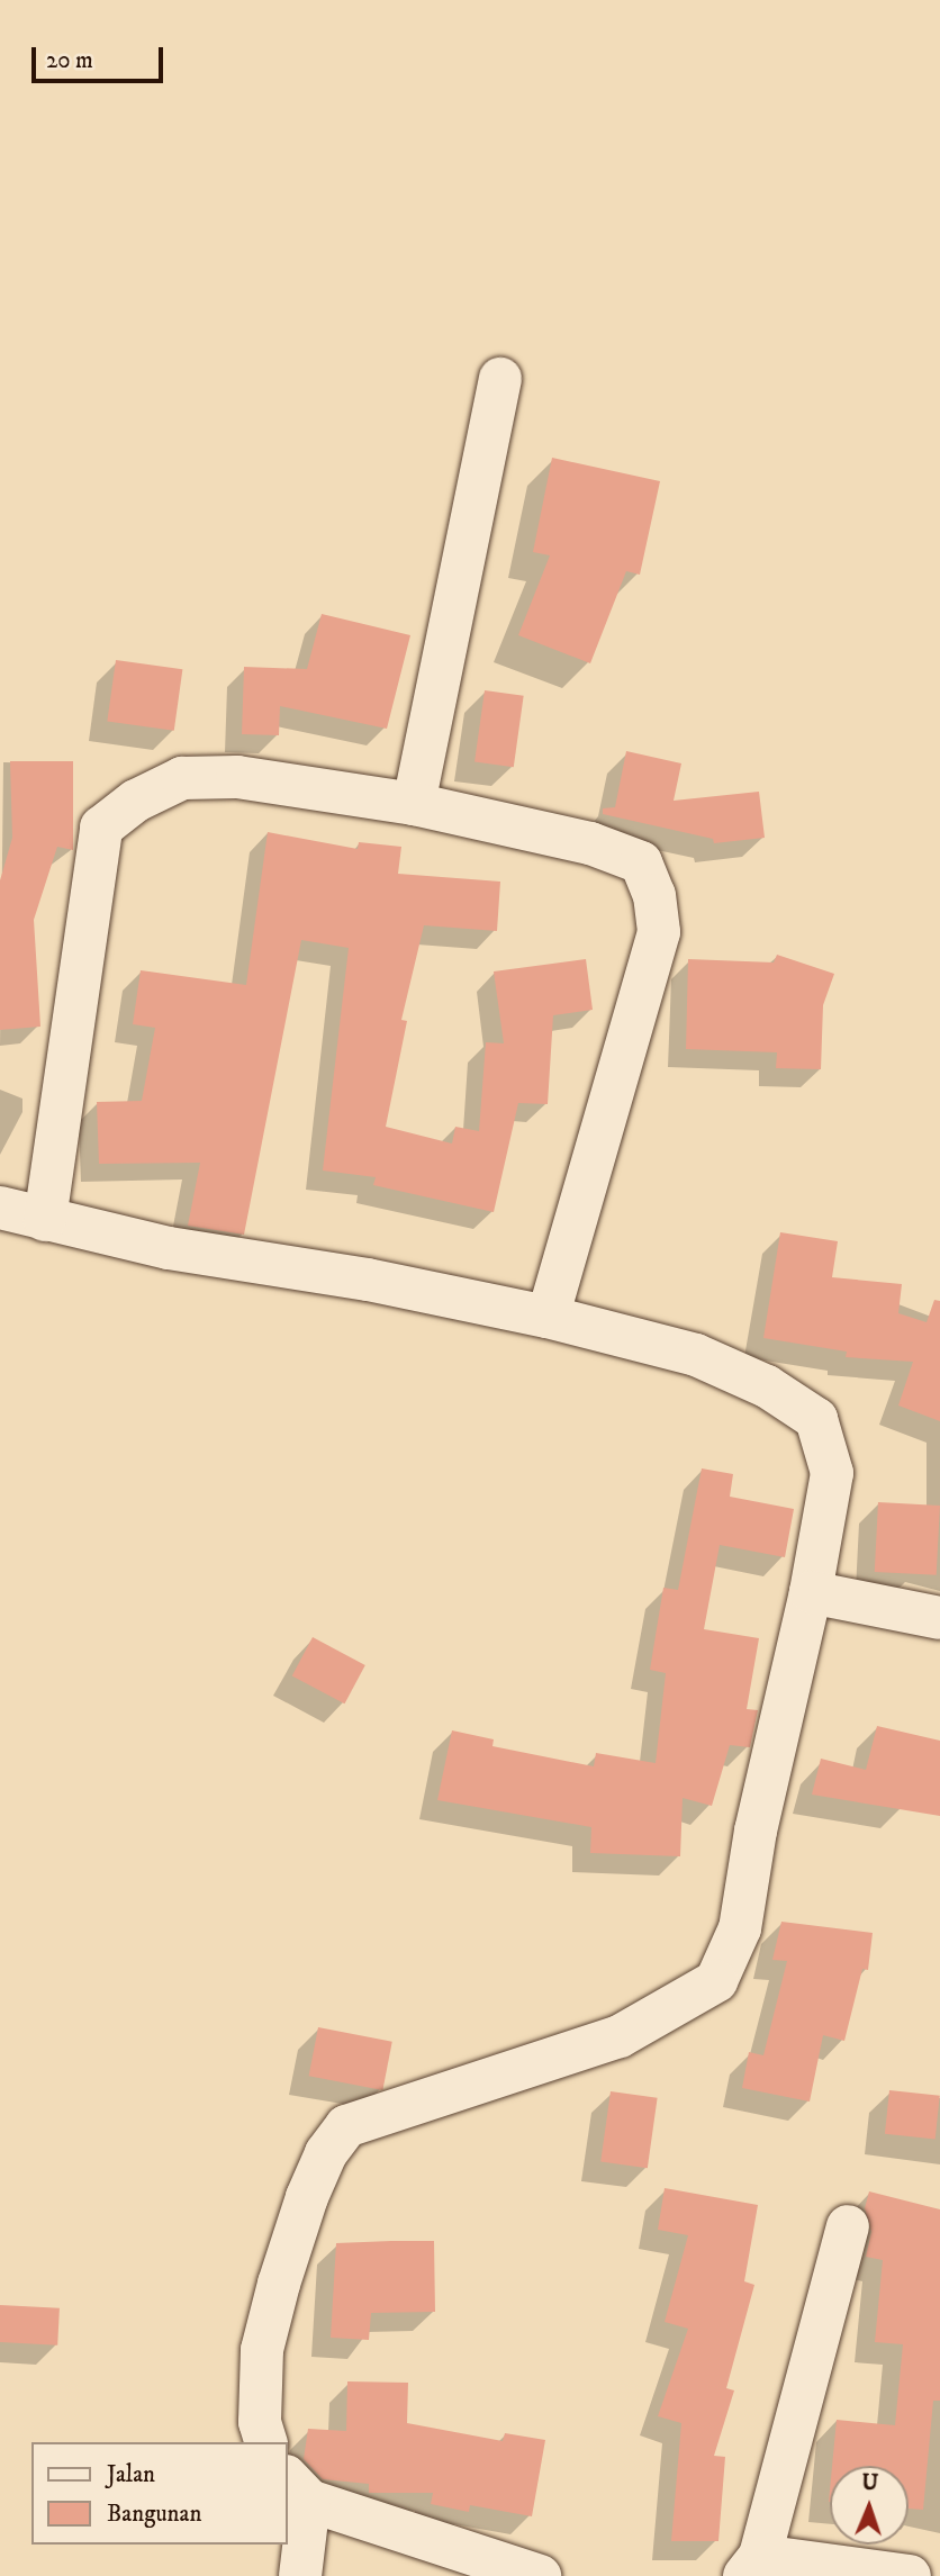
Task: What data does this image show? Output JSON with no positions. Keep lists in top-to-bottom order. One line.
{"legend":["Jalan","Bangunan"],"scale_bar":"20 m","north":"top"}
